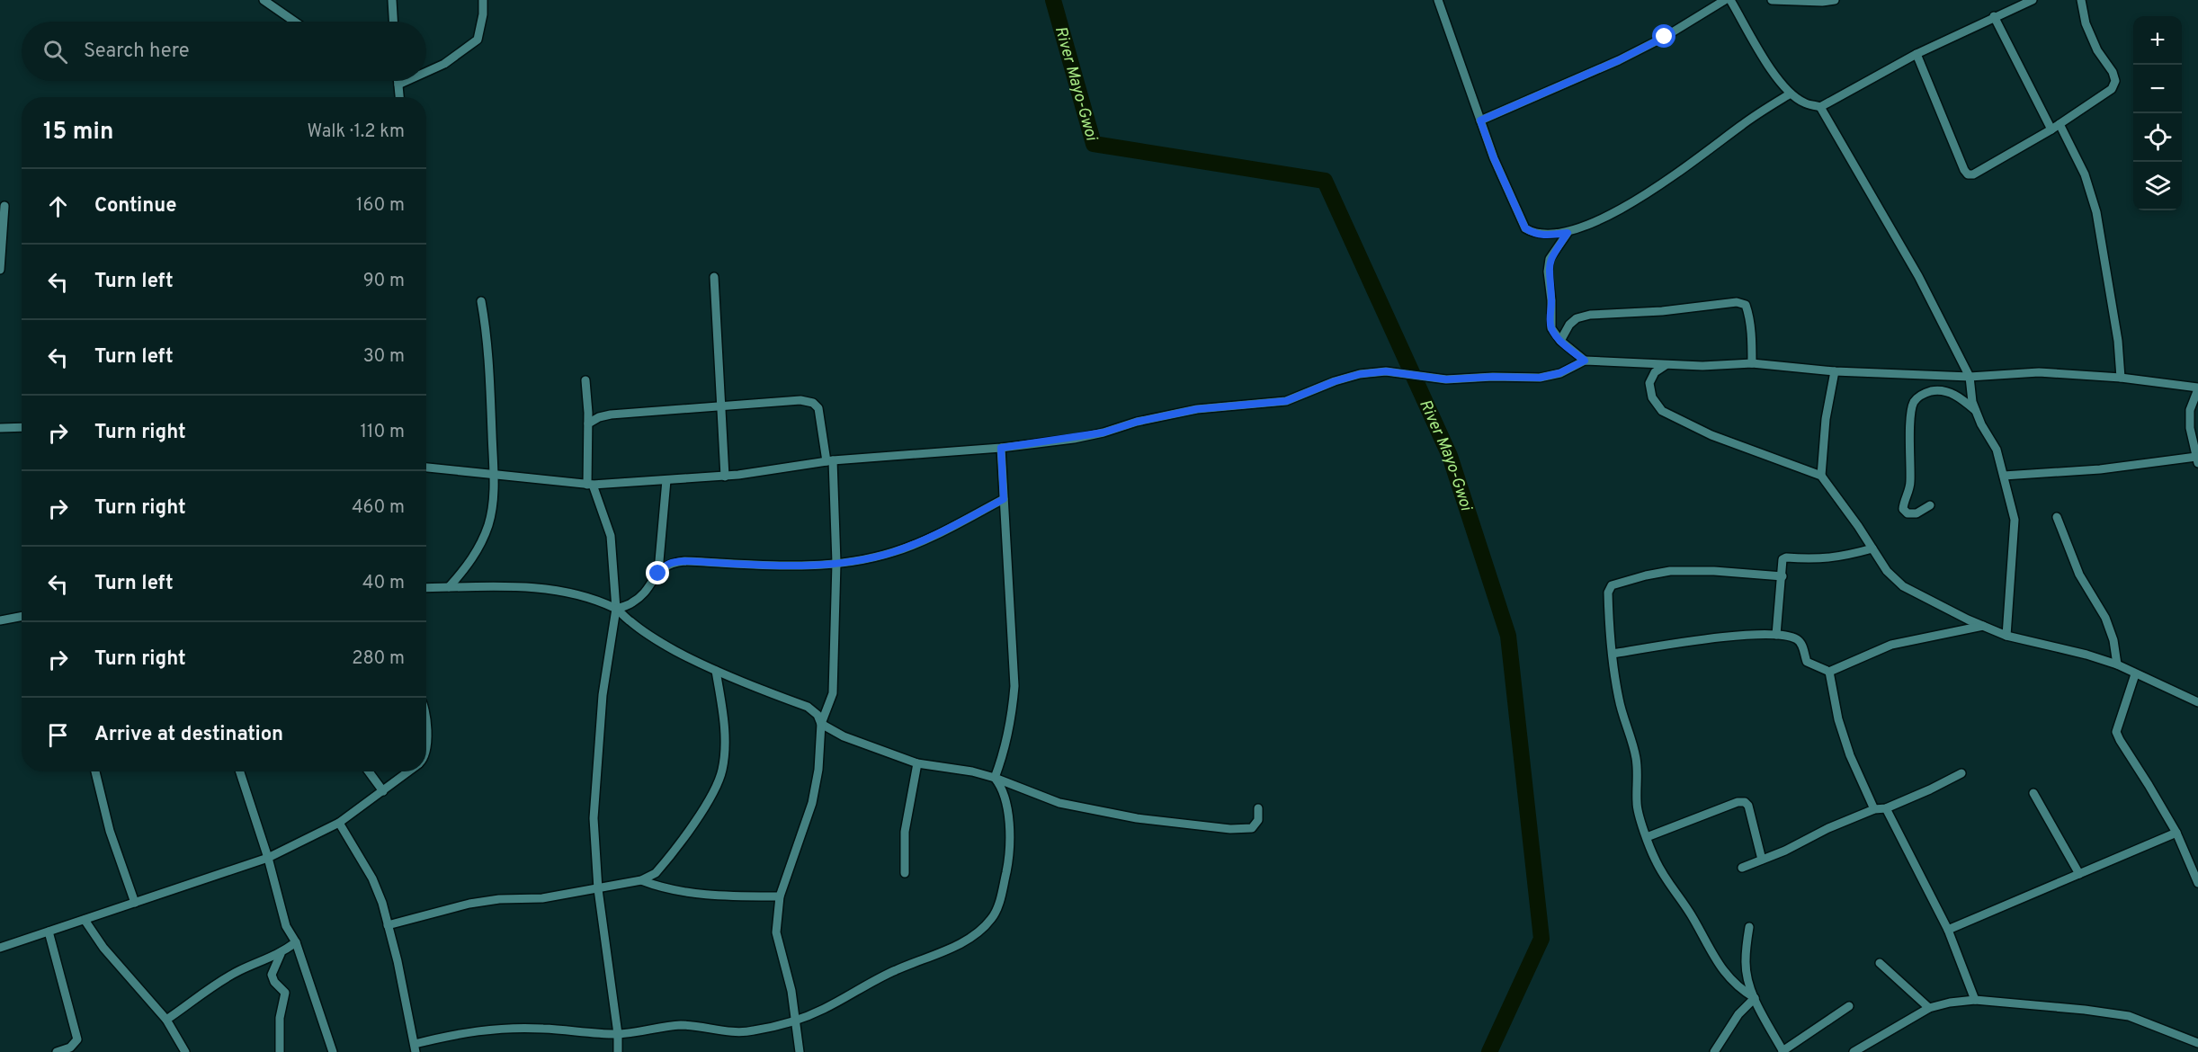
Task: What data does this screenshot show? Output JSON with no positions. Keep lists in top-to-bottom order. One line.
{"water":["River Mayo-Gwoi"],"page":{"map_buttons":["+","−"],"search":"Search here","heading":["15 min","Walk · 1.2 km"],"list":[["Continue","160 m"],["Turn left","90 m"],["Turn left","30 m"],["Turn right","110 m"],["Turn right","460 m"],["Turn left","40 m"],["Turn right","280 m"],"Arrive at destination"]}}
